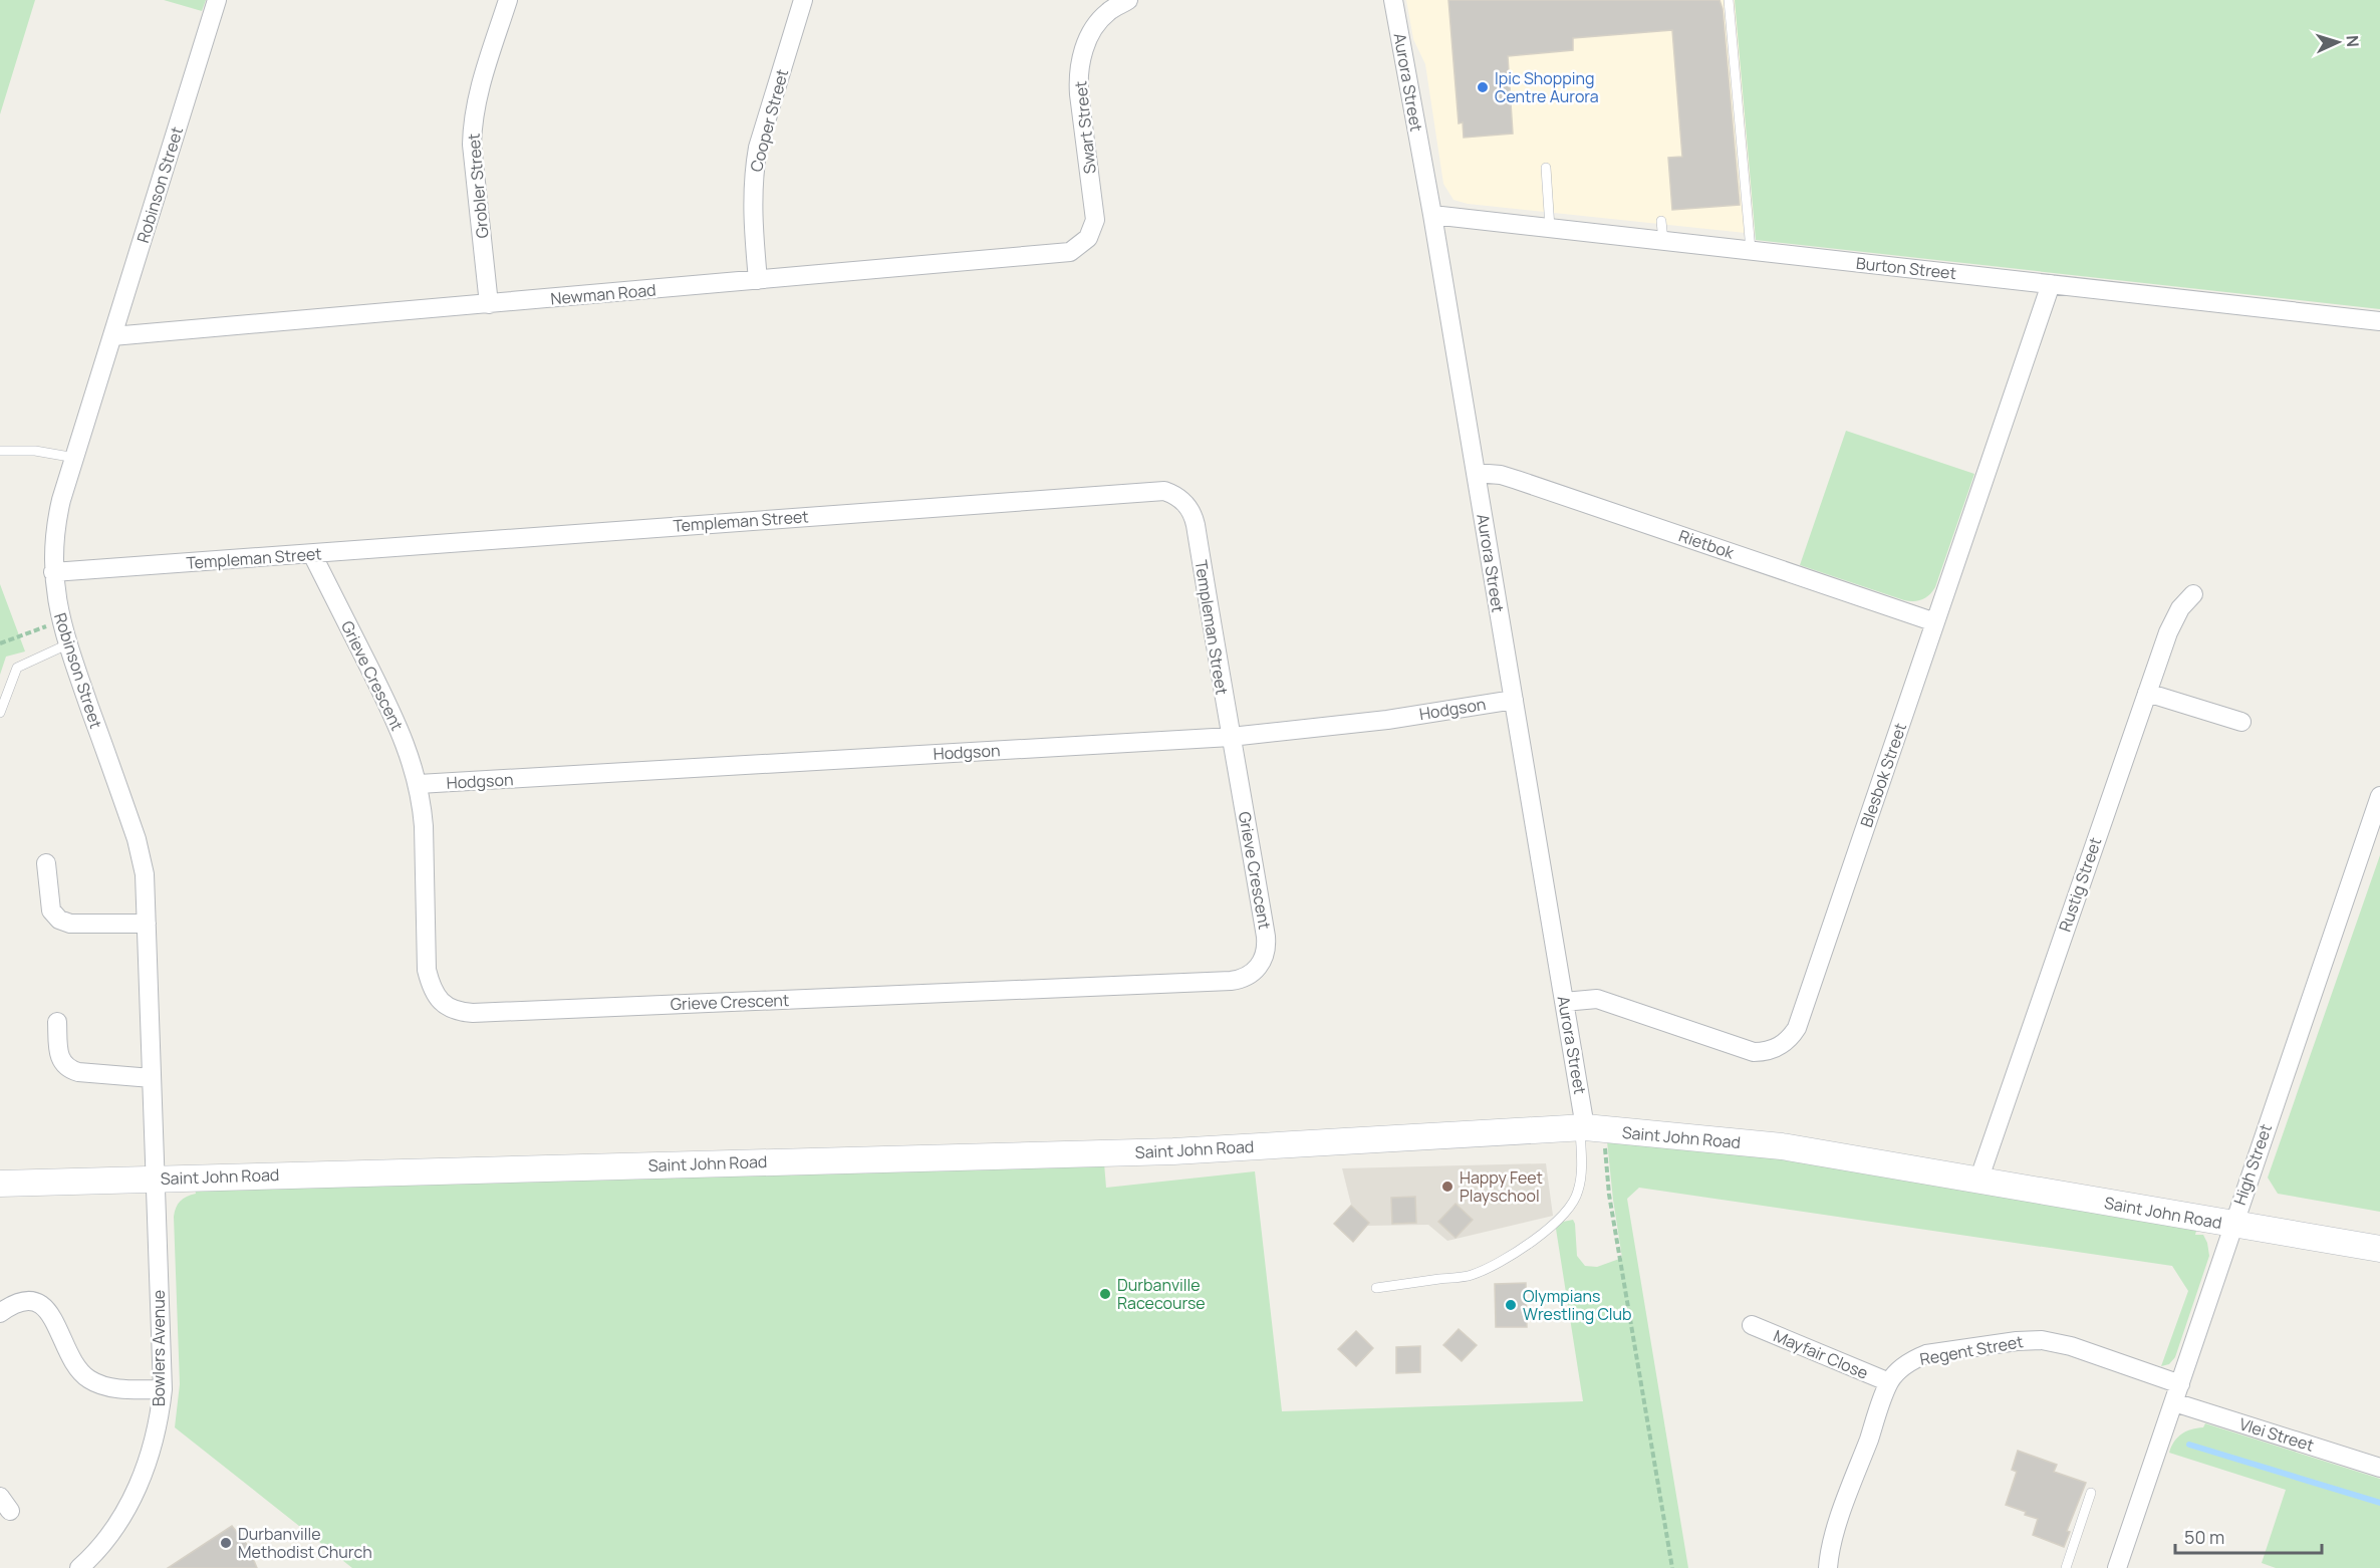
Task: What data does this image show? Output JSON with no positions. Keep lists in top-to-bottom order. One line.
{"streets":{"main road":["Saint John Road"],"street":["Aurora Street","Cooper Street","Swart Street","Robinson Street","Grobler Street","Burton Street","Newman Road","Templeman Street","Rietbok","Grieve Crescent","Hodgson","Blesbok Street","Rustig Street","High Street","Bowlers Avenue","Regent Street","Mayfair Close","Vlei Street"]},"crossings":[["Aurora Street","Burton Street"],["Aurora Street","Rietbok"],["Aurora Street","Hodgson"],["Aurora Street","Blesbok Street"],["Aurora Street","Saint John Road"],["Cooper Street","Newman Road"],["Swart Street","Newman Road"],["Robinson Street","Newman Road"],["Robinson Street","Templeman Street"],["Robinson Street","Saint John Road"],["Robinson Street","Bowlers Avenue"],["Grobler Street","Newman Road"],["Burton Street","Blesbok Street"],["Templeman Street","Grieve Crescent"],["Templeman Street","Hodgson"],["Rietbok","Blesbok Street"],["Grieve Crescent","Hodgson"],["Rustig Street","Saint John Road"],["Saint John Road","High Street"],["Saint John Road","Bowlers Avenue"],["High Street","Regent Street"],["High Street","Vlei Street"],["Regent Street","Mayfair Close"]],"places":["Ipic Shopping Centre Aurora","Happy Feet Playschool","Durbanville Racecourse","Olympians Wrestling Club","Durbanville Methodist Church"],"scale_bar":"50 m","north":"right"}
